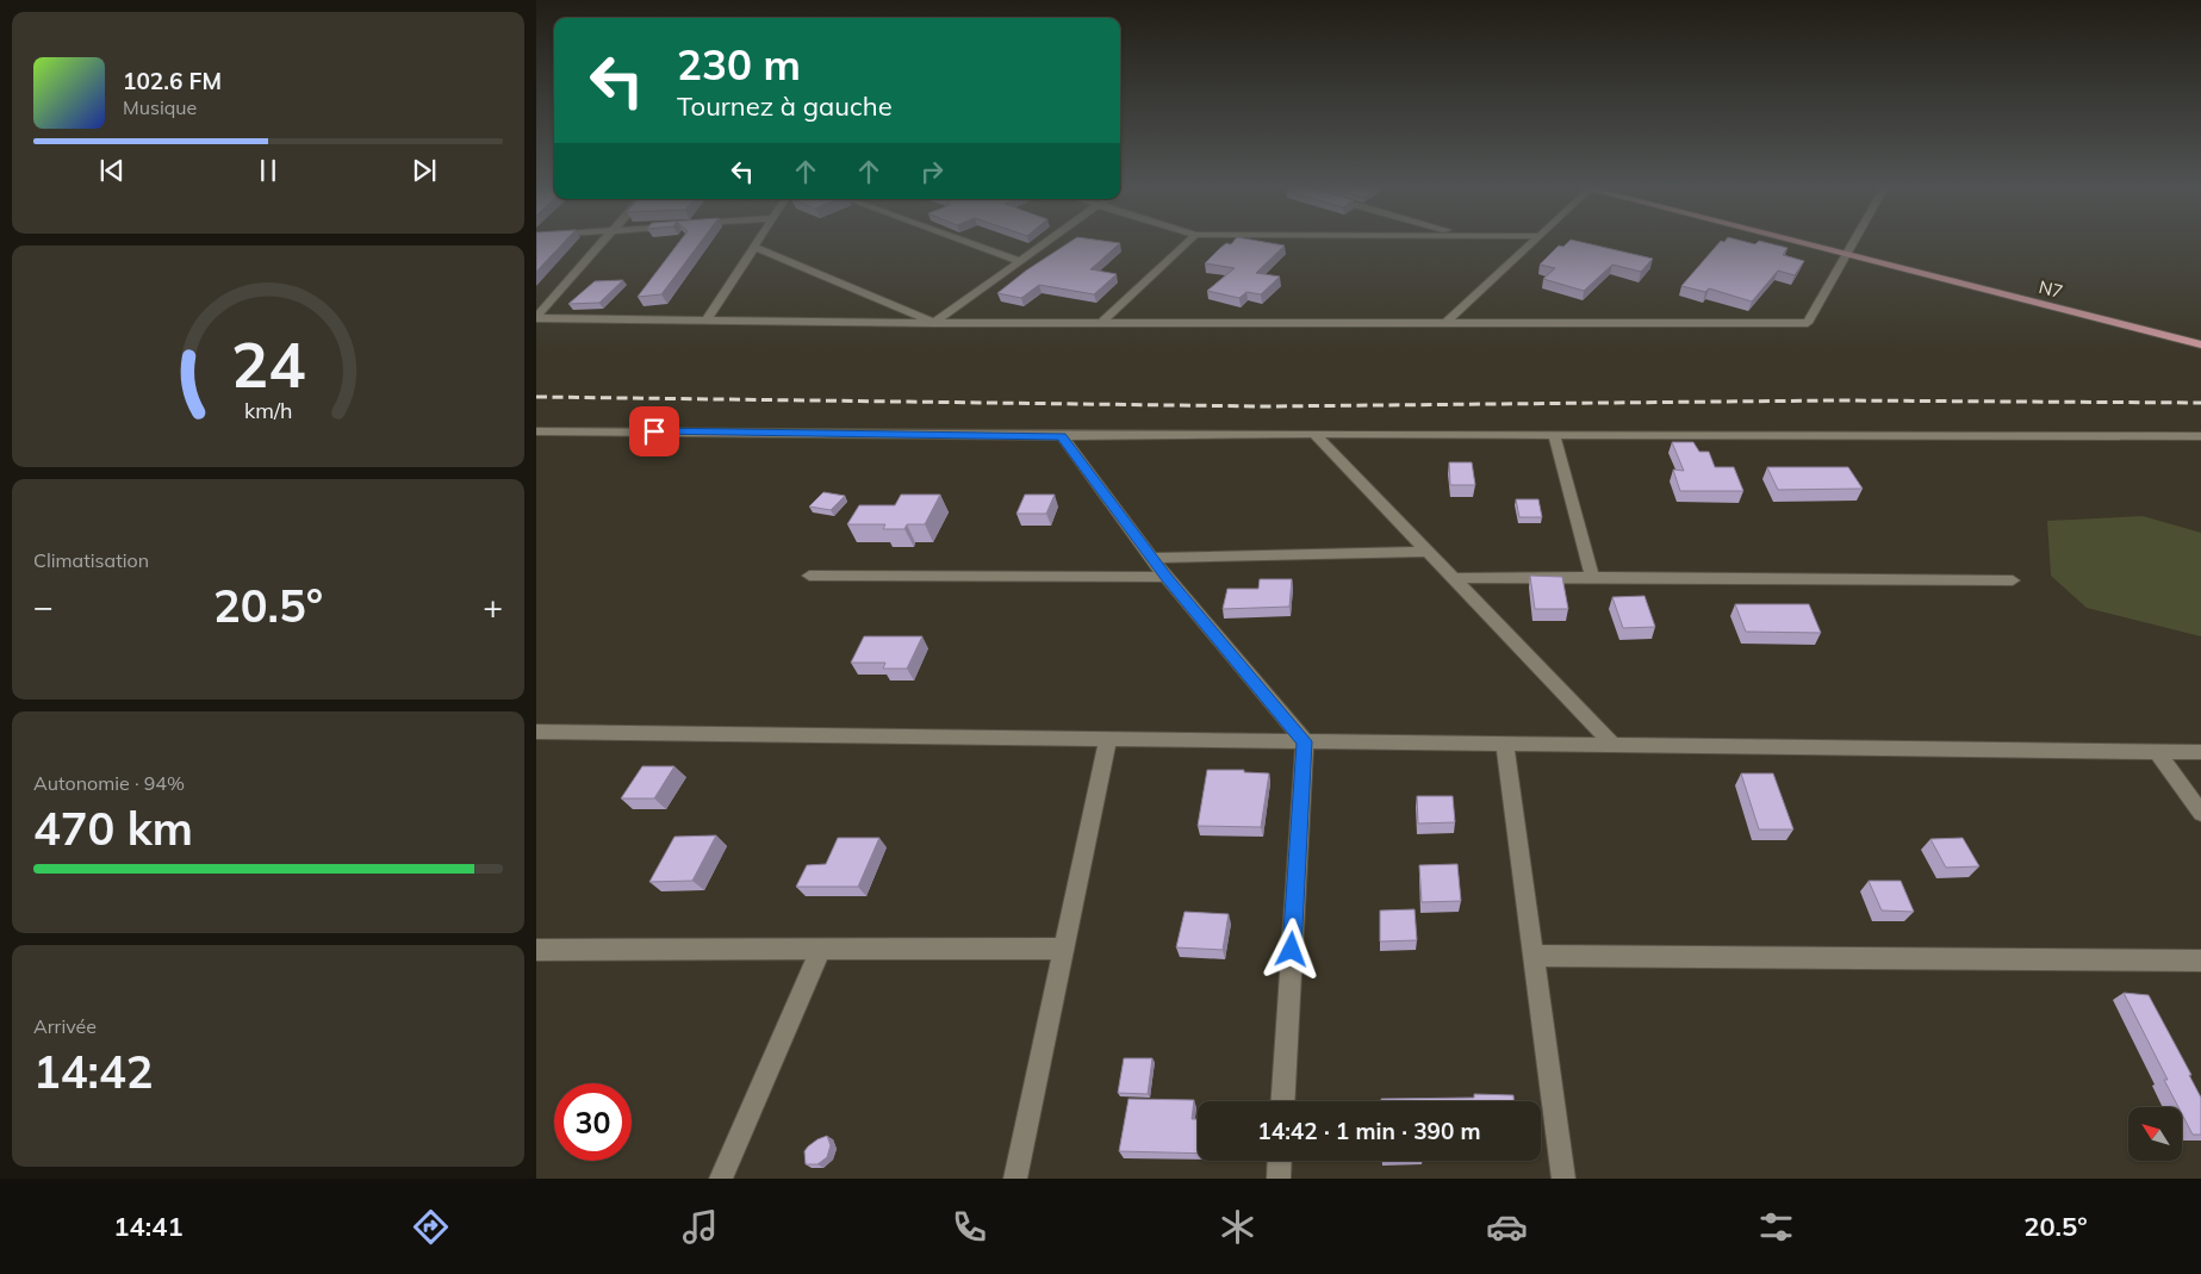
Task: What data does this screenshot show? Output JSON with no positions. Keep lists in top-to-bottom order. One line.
{"streets":{"main road":["N7"]},"north":"top left","page":{"turn":["230 m","Tournez à gauche"],"song":["102.6 FM","Musique"],"tile":["Climatisation",["Autonomie · 94%","470 km"],["Arrivée","14:42"]],"heat":["−","20.5°","+"],"limit":"30","trip":"14:42 · 1 min · 390 m","tabs":["14:41","20.5°"],"gauge":["24","km/h"]}}
